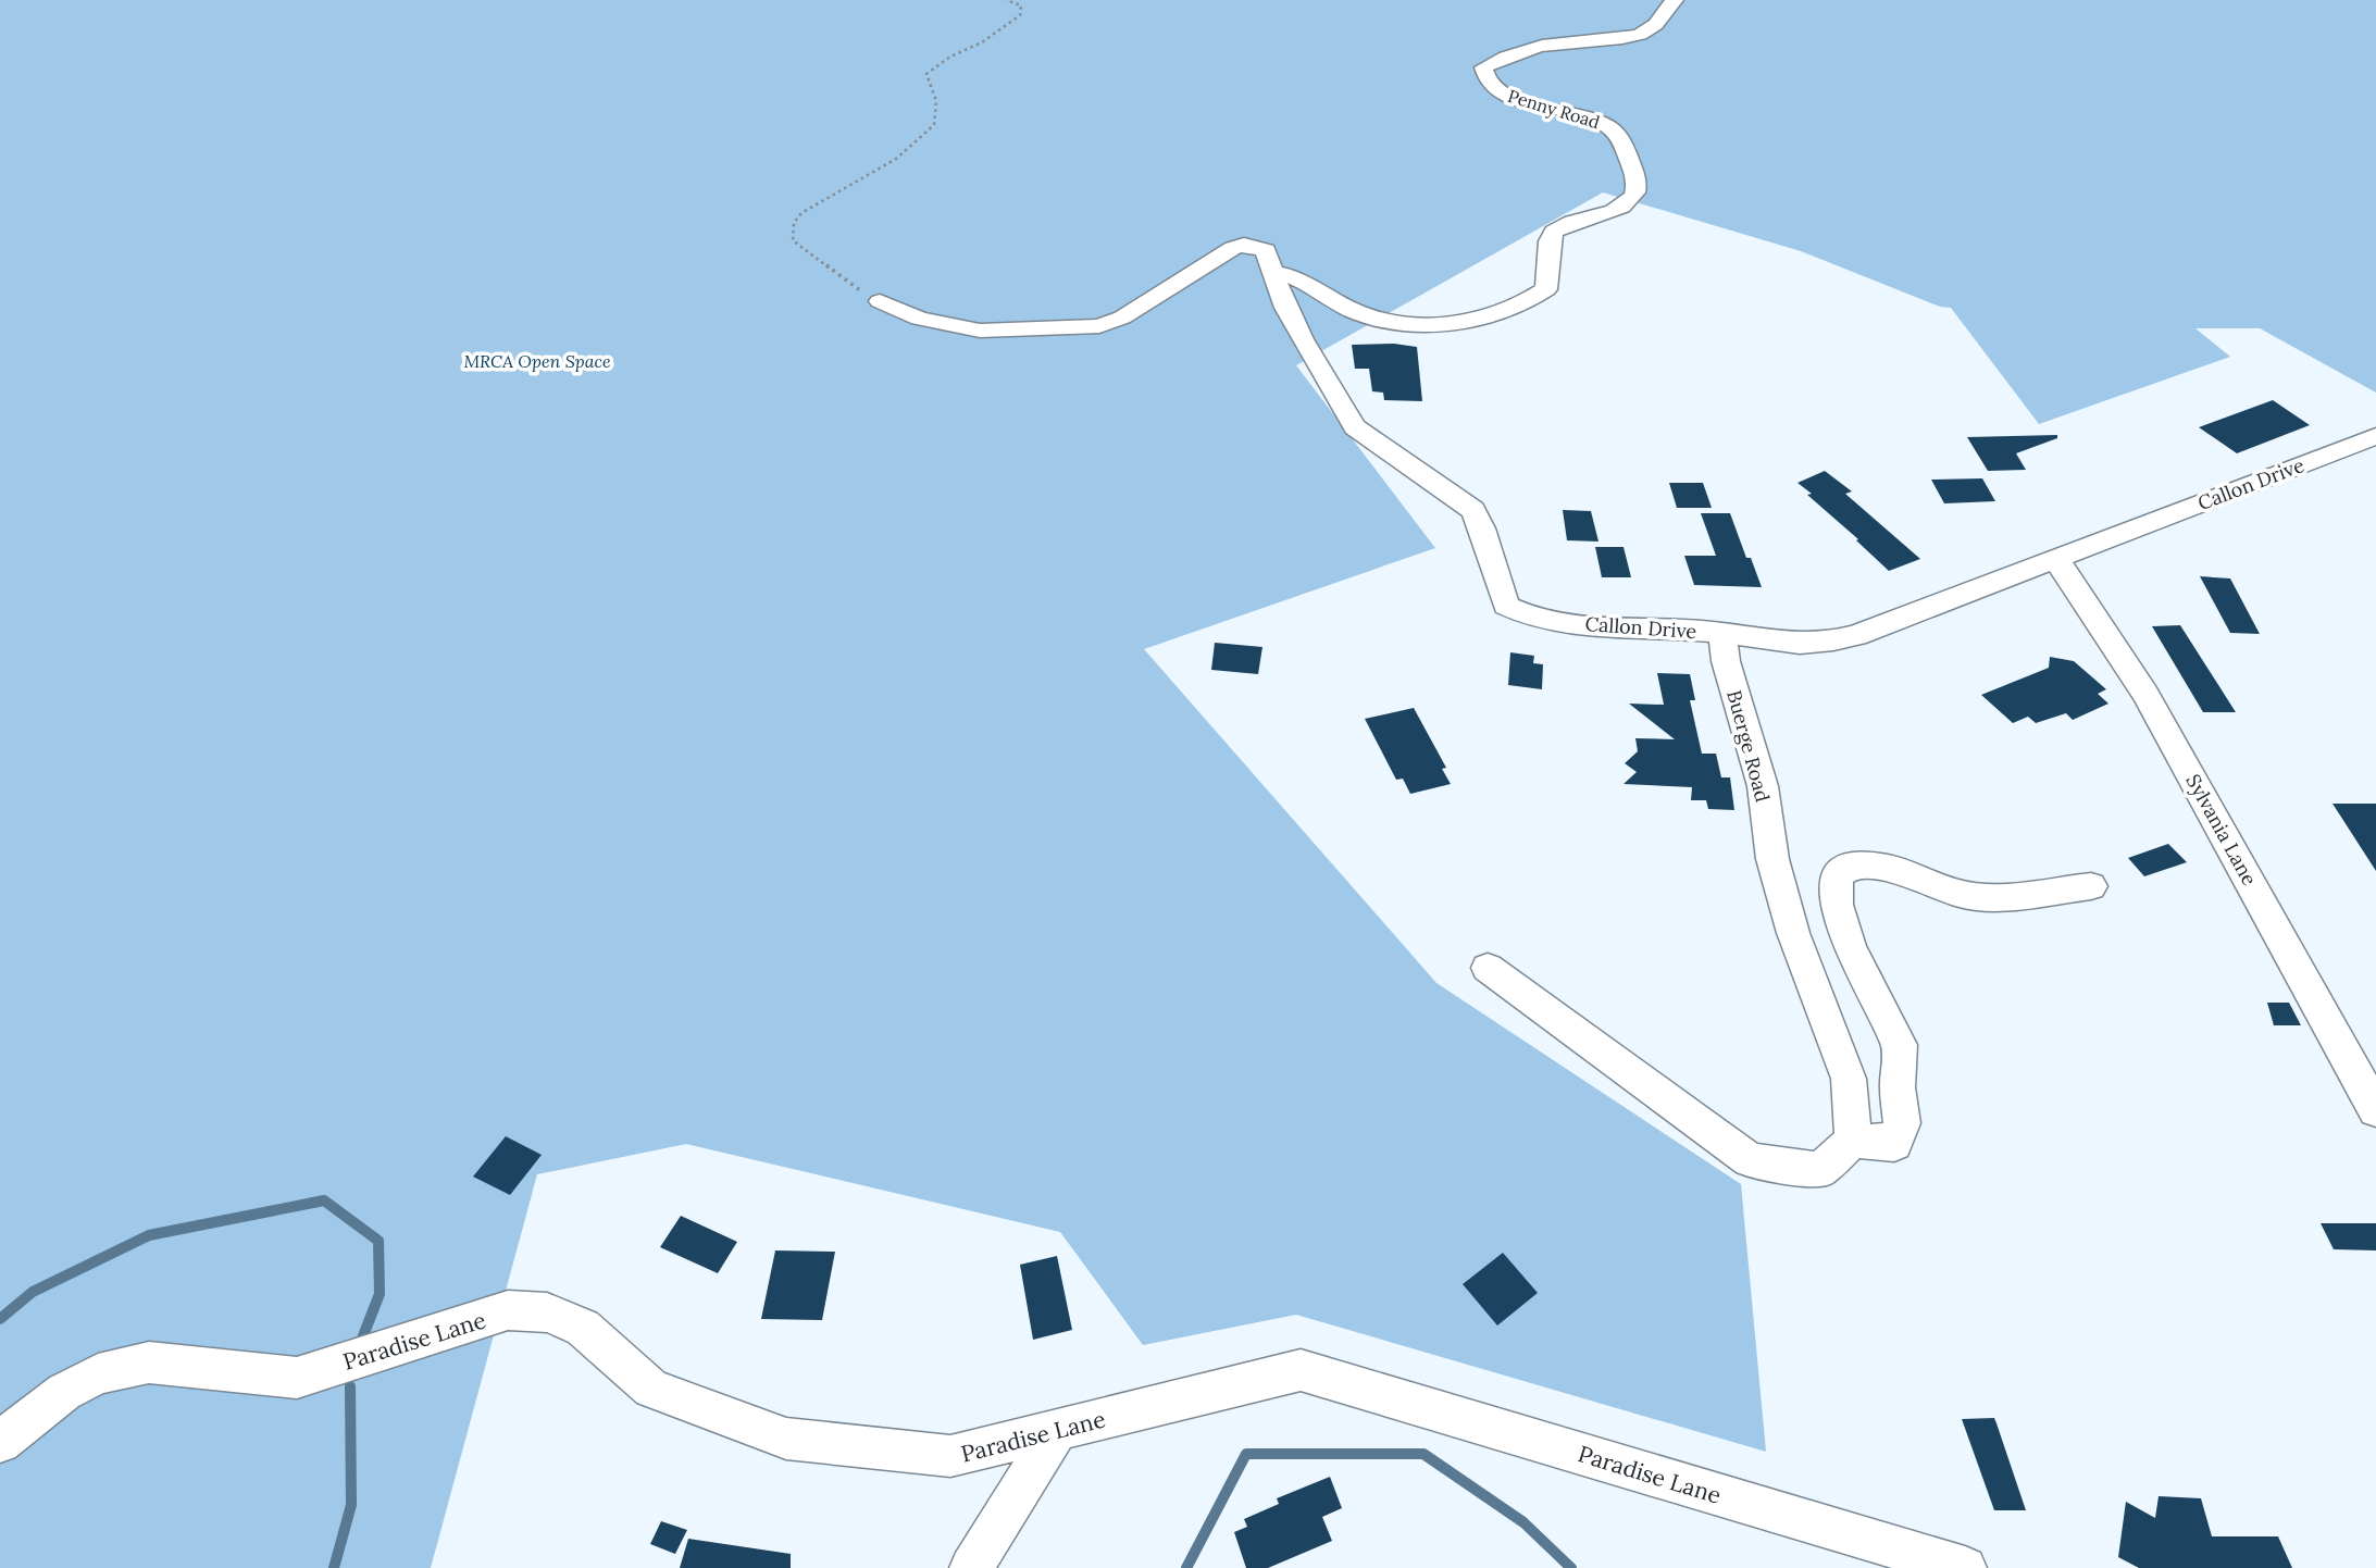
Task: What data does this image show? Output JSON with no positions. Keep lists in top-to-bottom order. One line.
{"streets":{"street":["Penny Road","Callon Drive","Buerge Road","Sylvania Lane","Paradise Lane"]},"crossings":[["Penny Road","Callon Drive"],["Callon Drive","Buerge Road"],["Callon Drive","Sylvania Lane"]],"parks":["MRCA Open Space"]}
